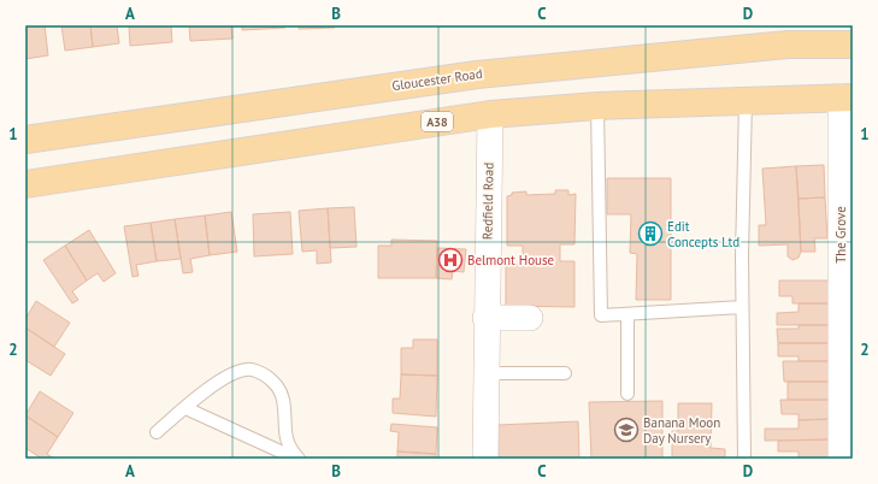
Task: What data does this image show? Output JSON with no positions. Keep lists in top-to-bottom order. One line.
{"streets":{"main road":["Gloucester Road","A38"],"street":["Redfield Road","The Grove"]},"crossings":[["A38","Redfield Road"],["A38","The Grove"]],"places":{"building":["Edit Concepts Ltd"],"hospital":["Belmont House"],"school or university":["Banana Moon Day Nursery"]},"grid":{"columns":["A","B","C","D"],"rows":["1","2"]}}
